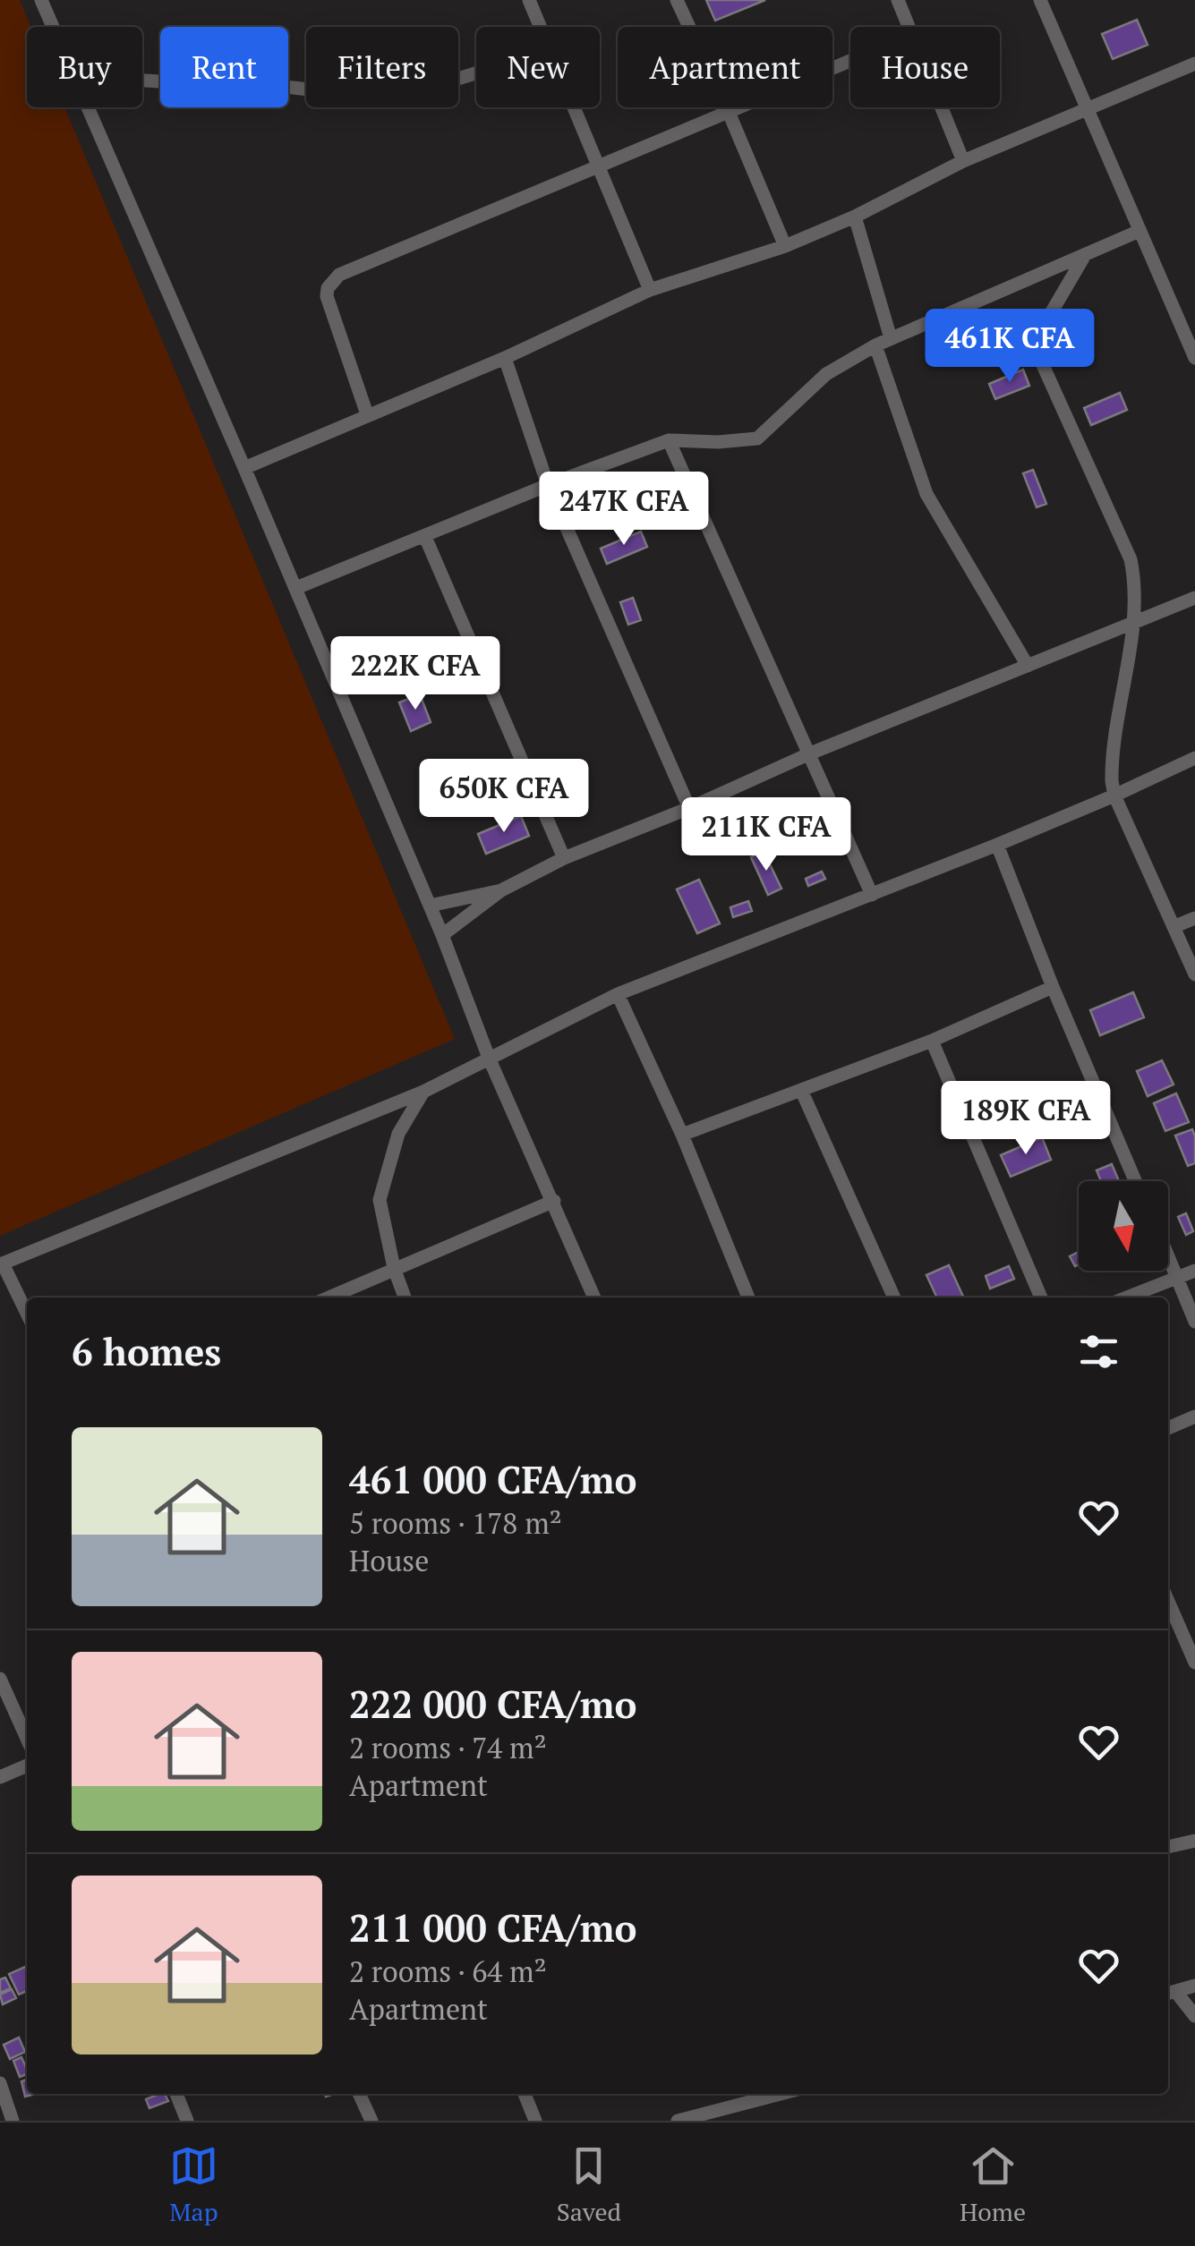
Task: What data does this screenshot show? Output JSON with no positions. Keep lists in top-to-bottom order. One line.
{"north":"bottom","page":{"chip":["Buy","Rent","Filters","New","Apartment","House"],"price":["461K CFA","247K CFA","222K CFA","650K CFA","211K CFA","189K CFA"],"heading":"6 homes","list":[{"name":"461 000 CFA/mo","note":"5 rooms · 178 m² · House"},{"name":"222 000 CFA/mo","note":"2 rooms · 74 m² · Apartment"},{"name":"211 000 CFA/mo","note":"2 rooms · 64 m² · Apartment"}],"tabs":["Map","Saved","Home"]}}
